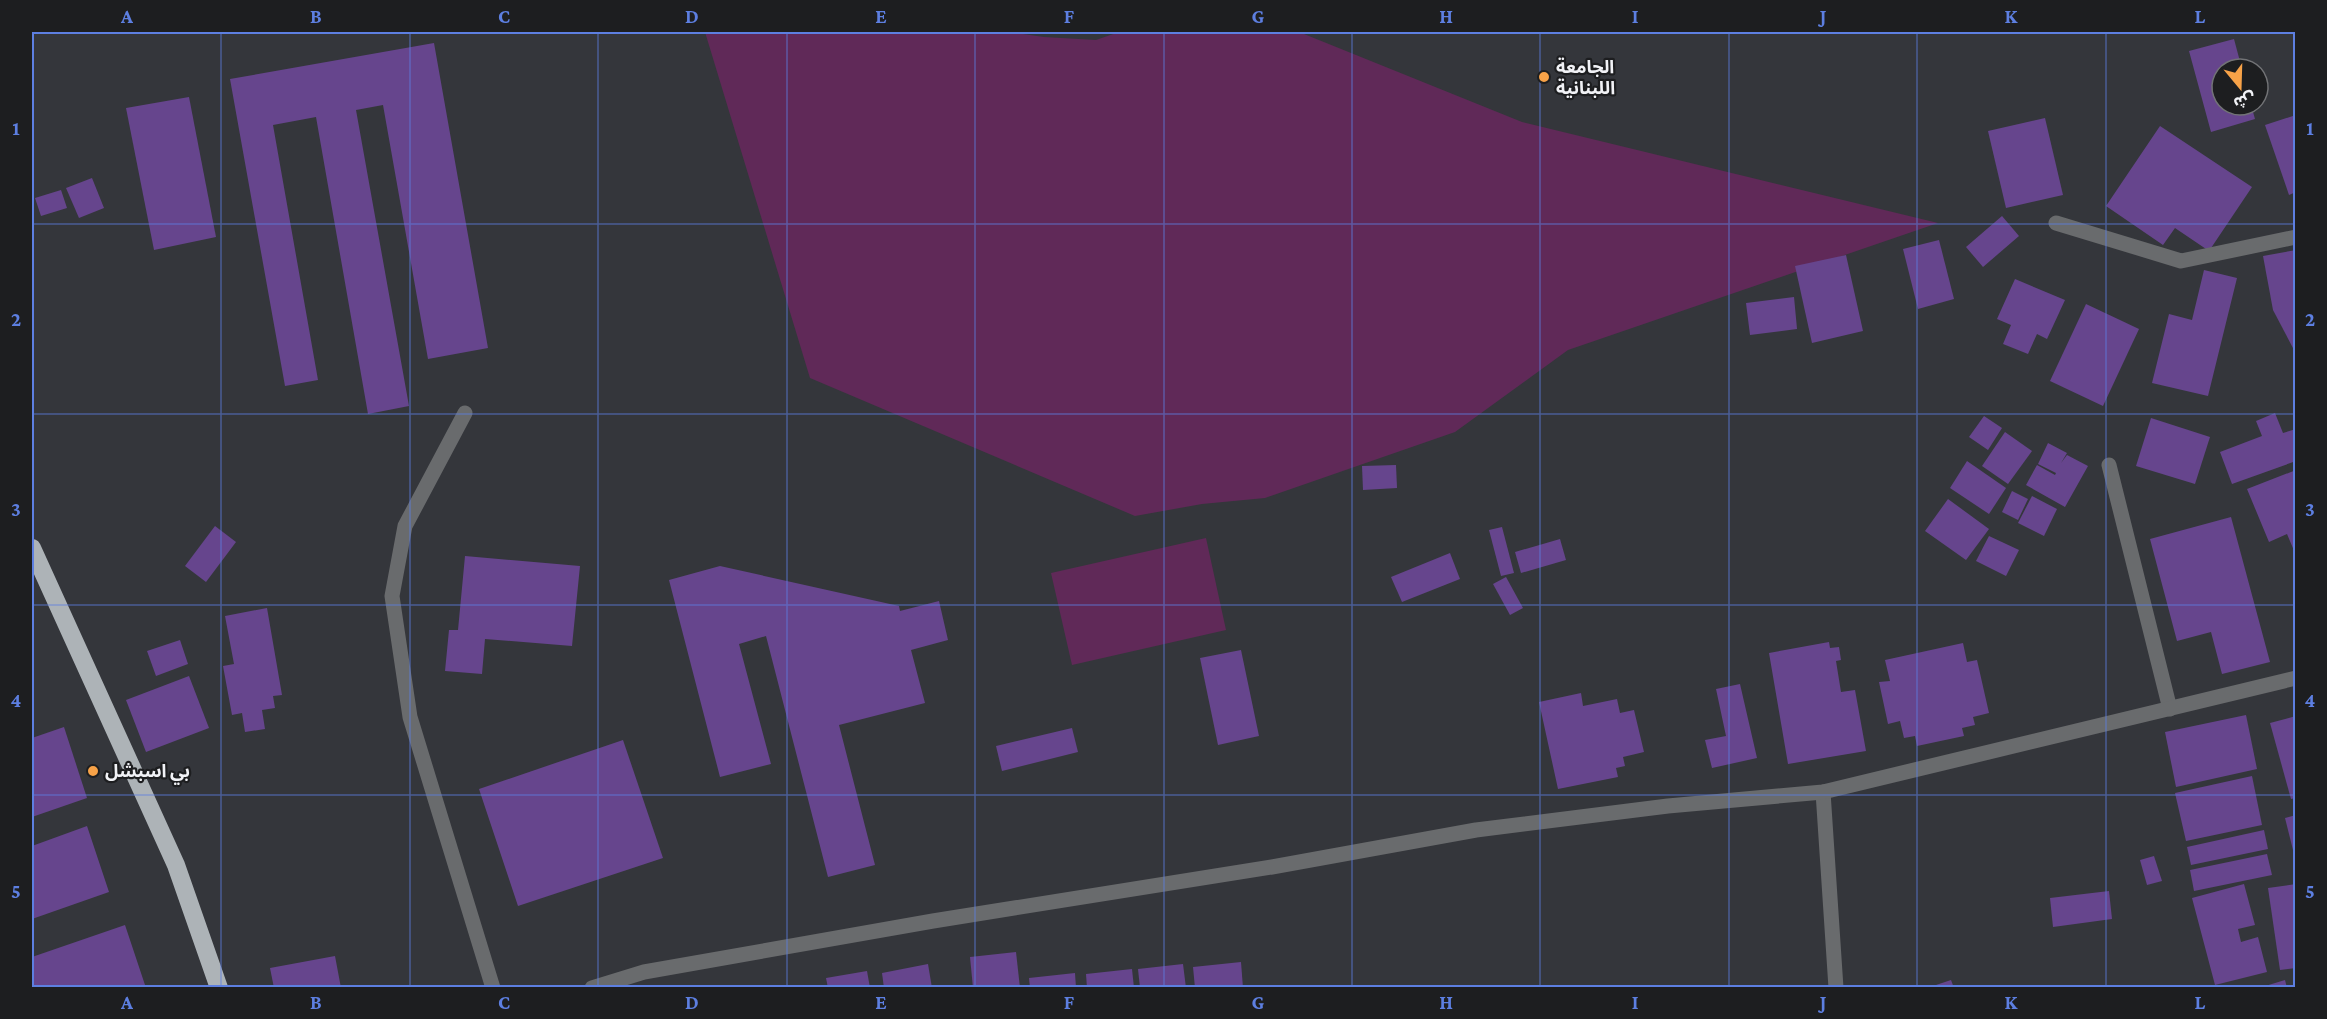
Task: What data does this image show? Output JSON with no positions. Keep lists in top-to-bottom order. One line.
{"places":["الجامعة اللبنانية","بي اسبشل"],"north":"bottom","grid":{"columns":["A","B","C","D","E","F","G","H","I","J","K","L"],"rows":["1","2","3","4","5"]}}
